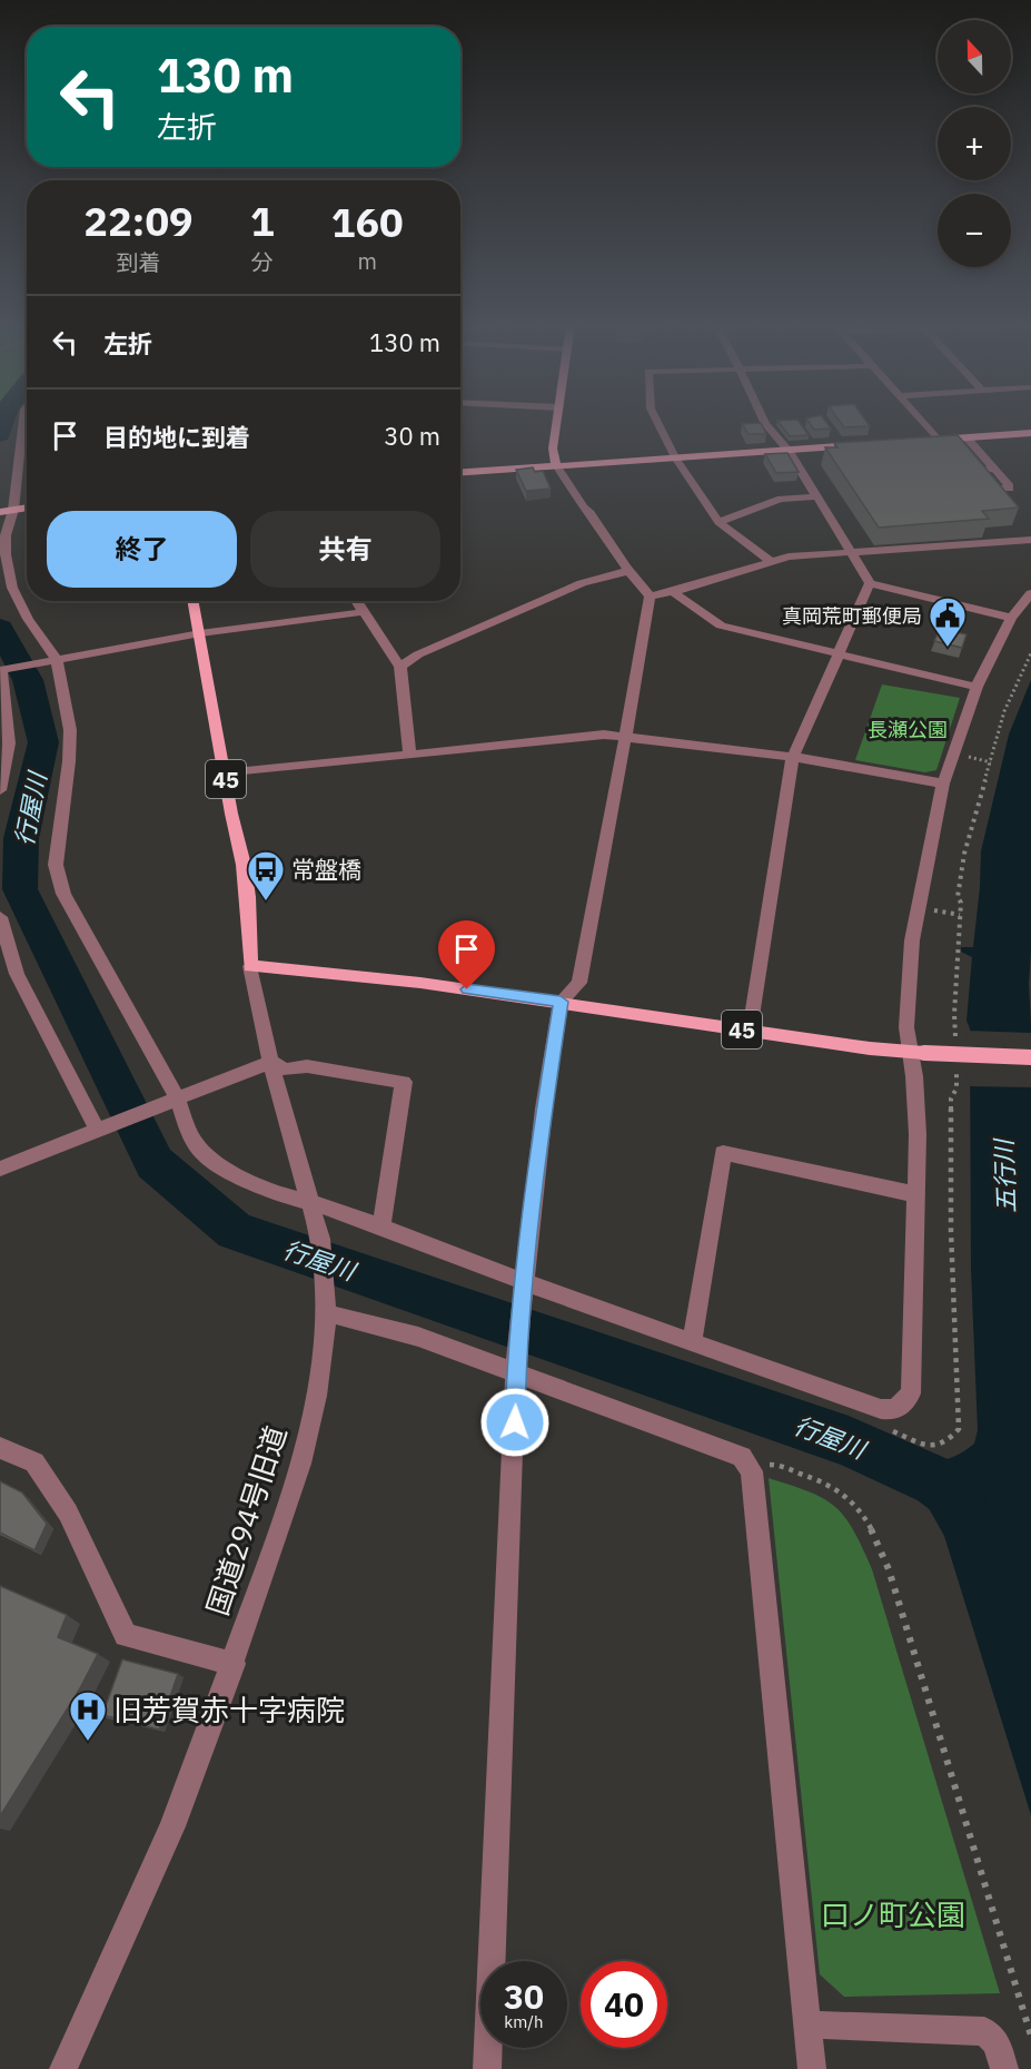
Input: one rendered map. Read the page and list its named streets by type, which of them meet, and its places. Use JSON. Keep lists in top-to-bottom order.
{
  "streets": {
    "main road": ["45"],
    "street": ["国道294号旧道"]
  },
  "crossings": [
    ["45", "国道294号旧道"]
  ],
  "water": ["行屋川", "五行川"],
  "parks": ["長瀬公園", "口ノ町公園"],
  "places": {
    "public building": ["真岡荒町郵便局"],
    "bus stop": ["常盤橋"],
    "hospital": ["旧芳賀赤十字病院"]
  },
  "north": "top",
  "page": {
    "map_buttons": ["+", "−"],
    "turn": ["130 m", "左折"],
    "eta": [
      "22:09",
      "到着",
      "1",
      "分",
      "160",
      "m"
    ],
    "list": [
      {
        "name": "左折",
        "value": "130 m"
      },
      {
        "name": "目的地に到着",
        "value": "30 m"
      }
    ],
    "buttons": ["終了", "共有"],
    "speed": "30 km/h",
    "limit": "40"
  }
}
